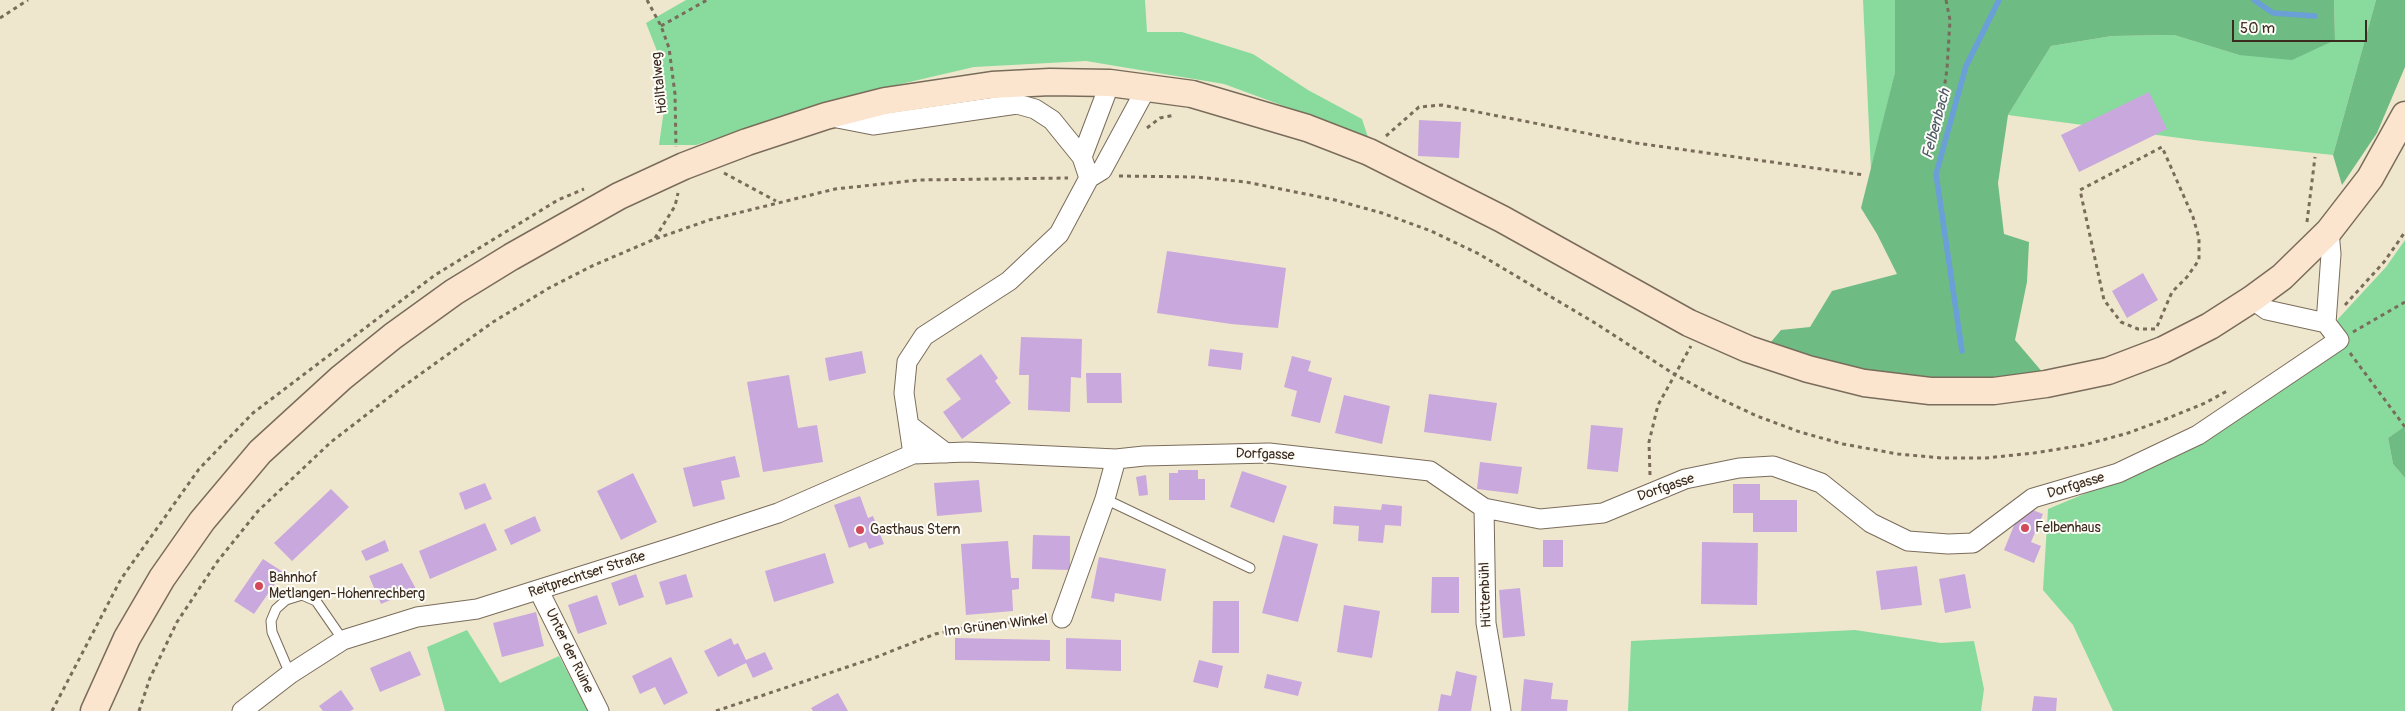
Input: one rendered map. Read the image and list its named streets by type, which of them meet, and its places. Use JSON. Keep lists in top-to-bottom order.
{
  "streets": {
    "street": [
      "Dorfgasse",
      "Reitprechtser Straße",
      "Hüttenbühl",
      "Im Grünen Winkel",
      "Unter der Ruine"
    ],
    "path": ["Hölltalweg"]
  },
  "crossings": [
    ["Dorfgasse", "Reitprechtser Straße"],
    ["Dorfgasse", "Hüttenbühl"],
    ["Dorfgasse", "Im Grünen Winkel"],
    ["Reitprechtser Straße", "Unter der Ruine"]
  ],
  "water": ["Felbenbach"],
  "places": ["Felbenhaus", "Gasthaus Stern", "Bahnhof Metlangen-Hohenrechberg"],
  "scale_bar": "50 m"
}
